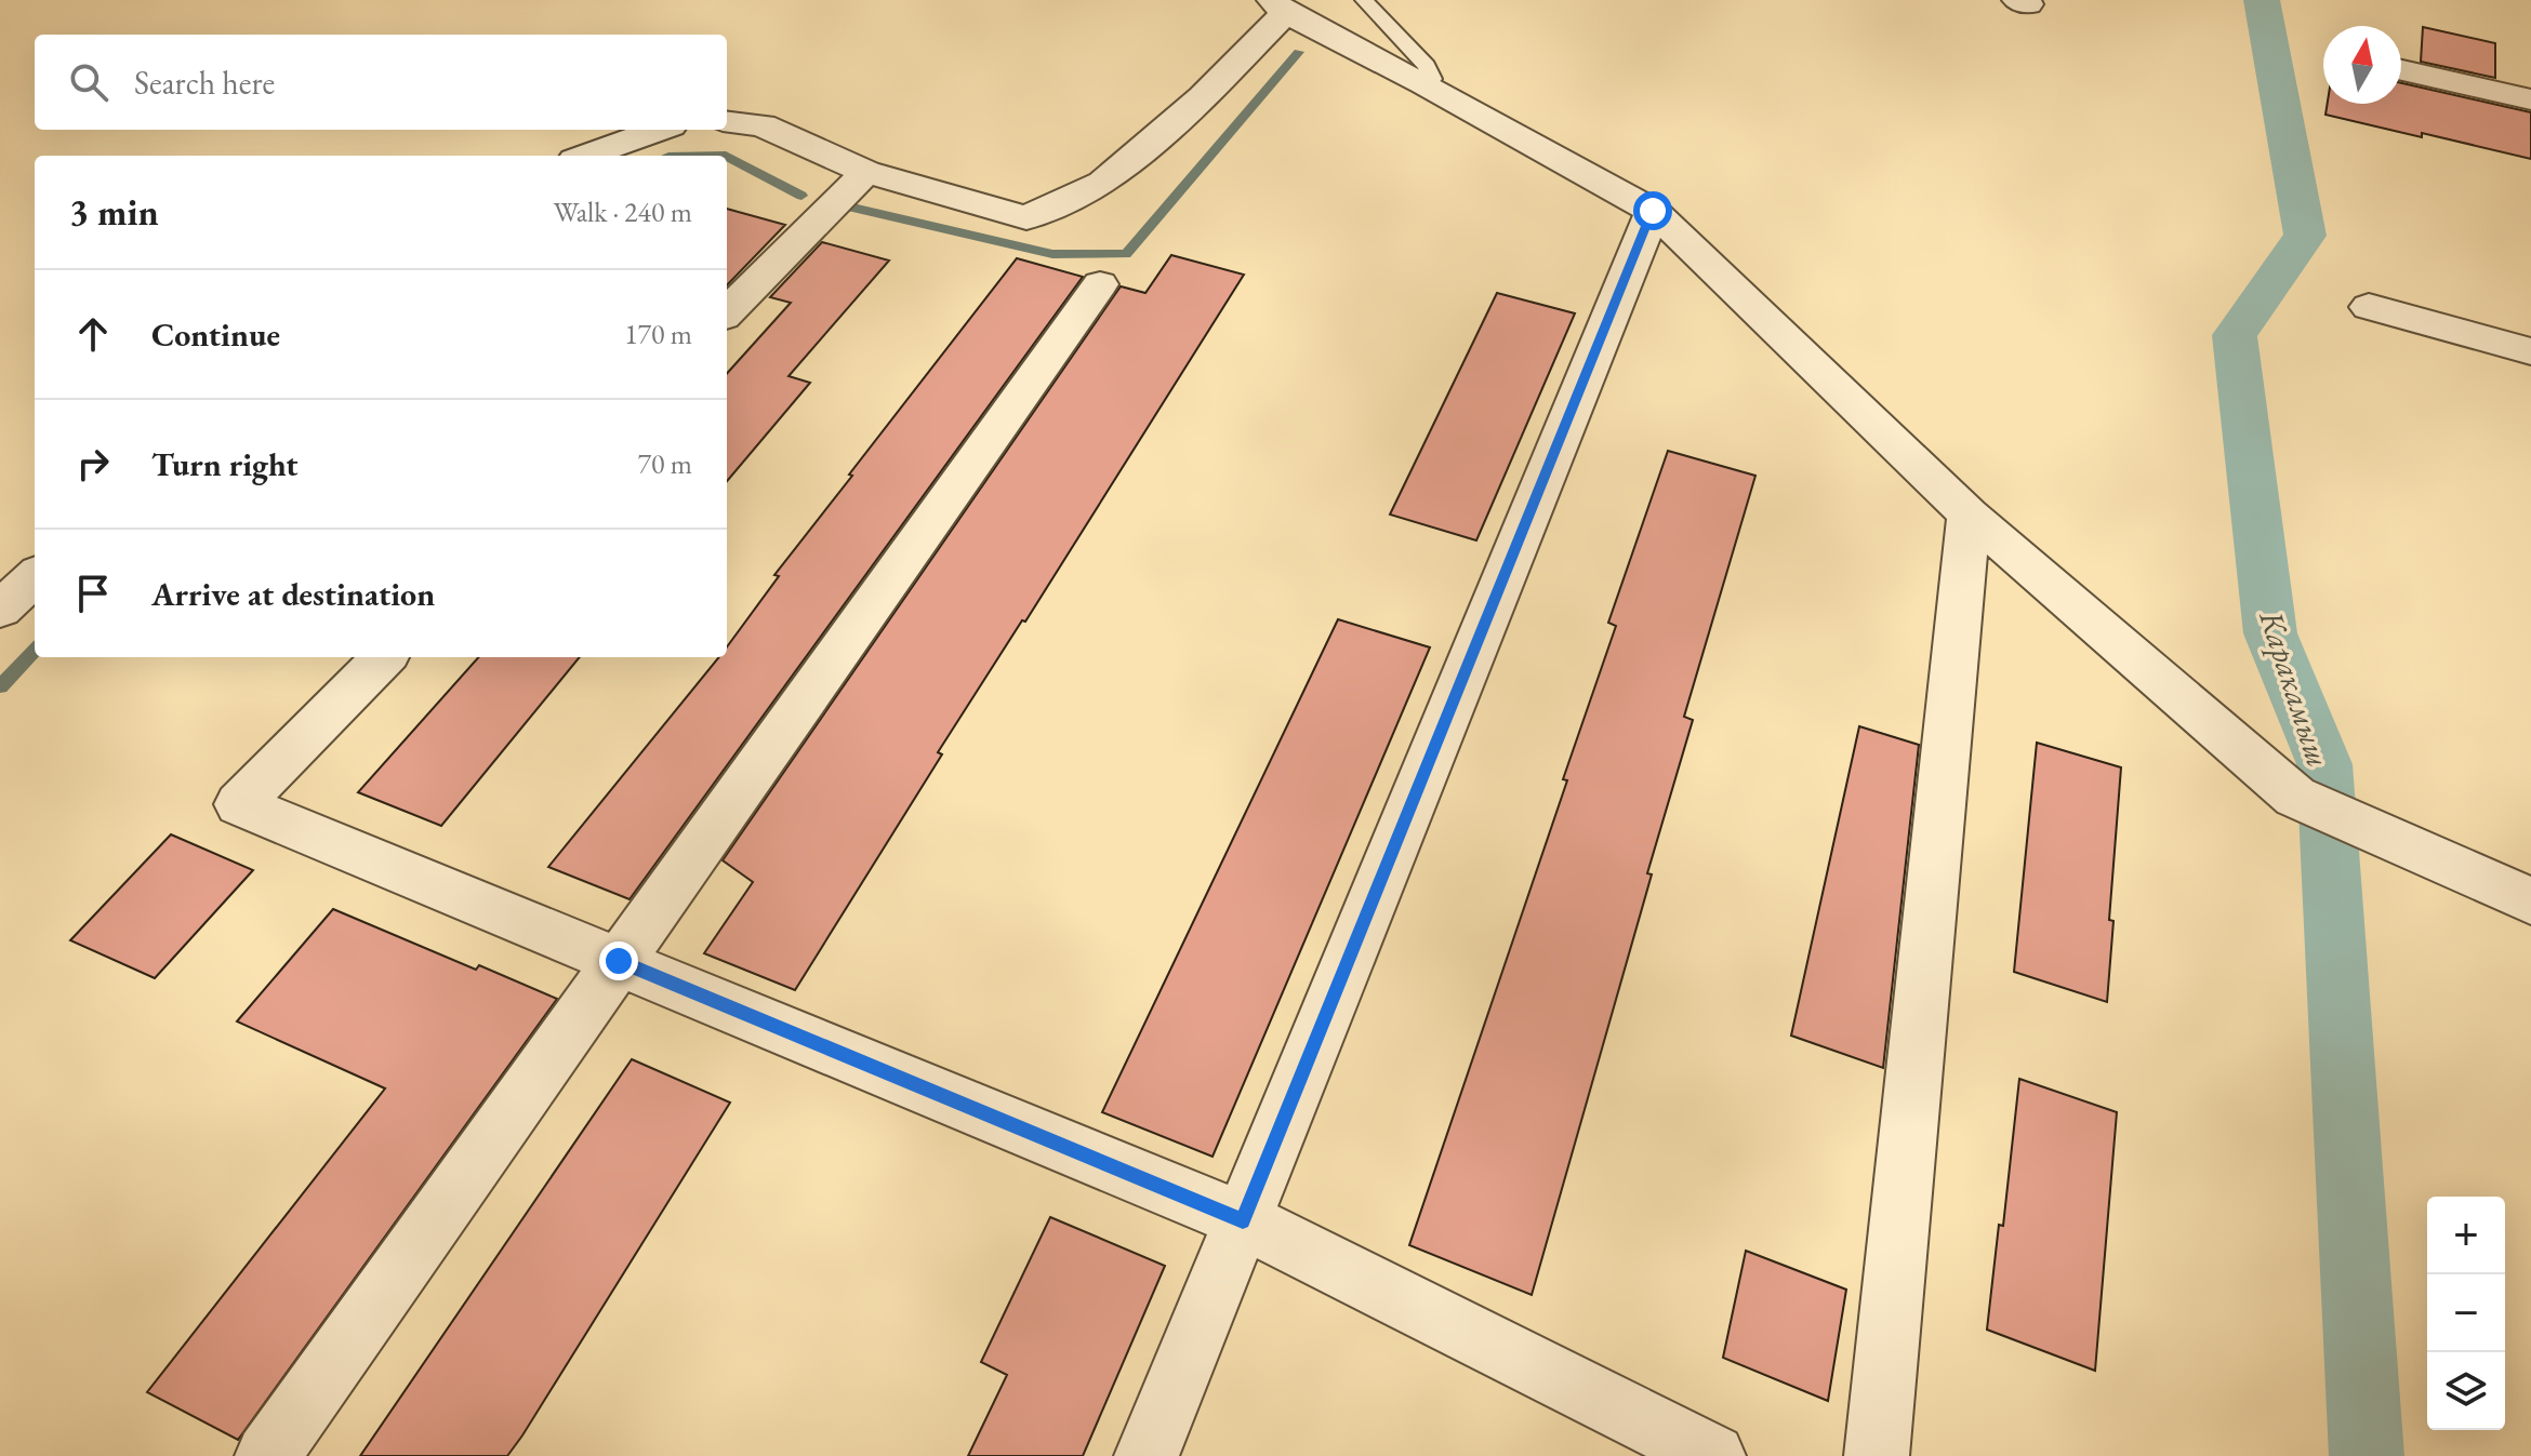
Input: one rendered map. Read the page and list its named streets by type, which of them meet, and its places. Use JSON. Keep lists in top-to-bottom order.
{
  "water": ["Каракамыш"],
  "north": "top",
  "page": {
    "search": "Search here",
    "heading": ["3 min", "Walk · 240 m"],
    "list": [
      ["Continue", "170 m"],
      ["Turn right", "70 m"],
      "Arrive at destination"
    ],
    "map_buttons": ["+", "−"]
  }
}
